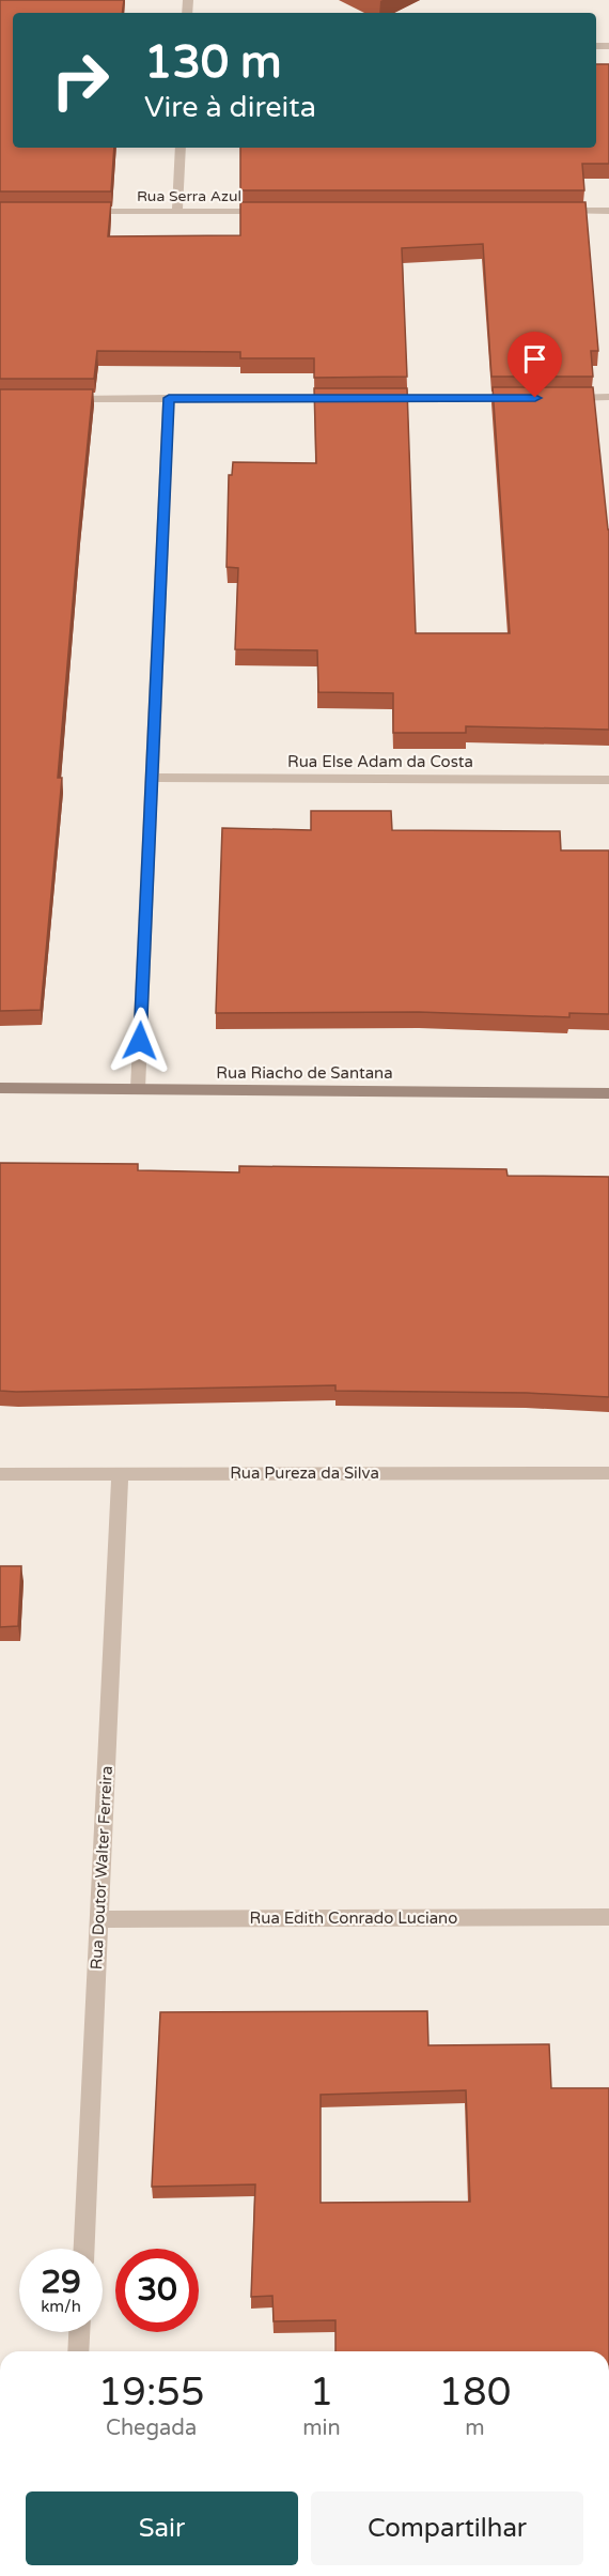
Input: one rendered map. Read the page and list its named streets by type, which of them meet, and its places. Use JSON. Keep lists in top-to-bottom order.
{
  "streets": {
    "street": [
      "Rua Serra Azul",
      "Rua Else Adam da Costa",
      "Rua Riacho de Santana",
      "Rua Pureza da Silva",
      "Rua Doutor Walter Ferreira",
      "Rua Edith Conrado Luciano"
    ]
  },
  "crossings": [
    ["Rua Pureza da Silva", "Rua Doutor Walter Ferreira"],
    ["Rua Doutor Walter Ferreira", "Rua Edith Conrado Luciano"]
  ],
  "page": {
    "turn": ["130 m", "Vire à direita"],
    "speed": "29 km/h",
    "limit": "30",
    "eta": [
      "19:55",
      "Chegada",
      "1",
      "min",
      "180",
      "m"
    ],
    "buttons": ["Sair", "Compartilhar"]
  }
}
